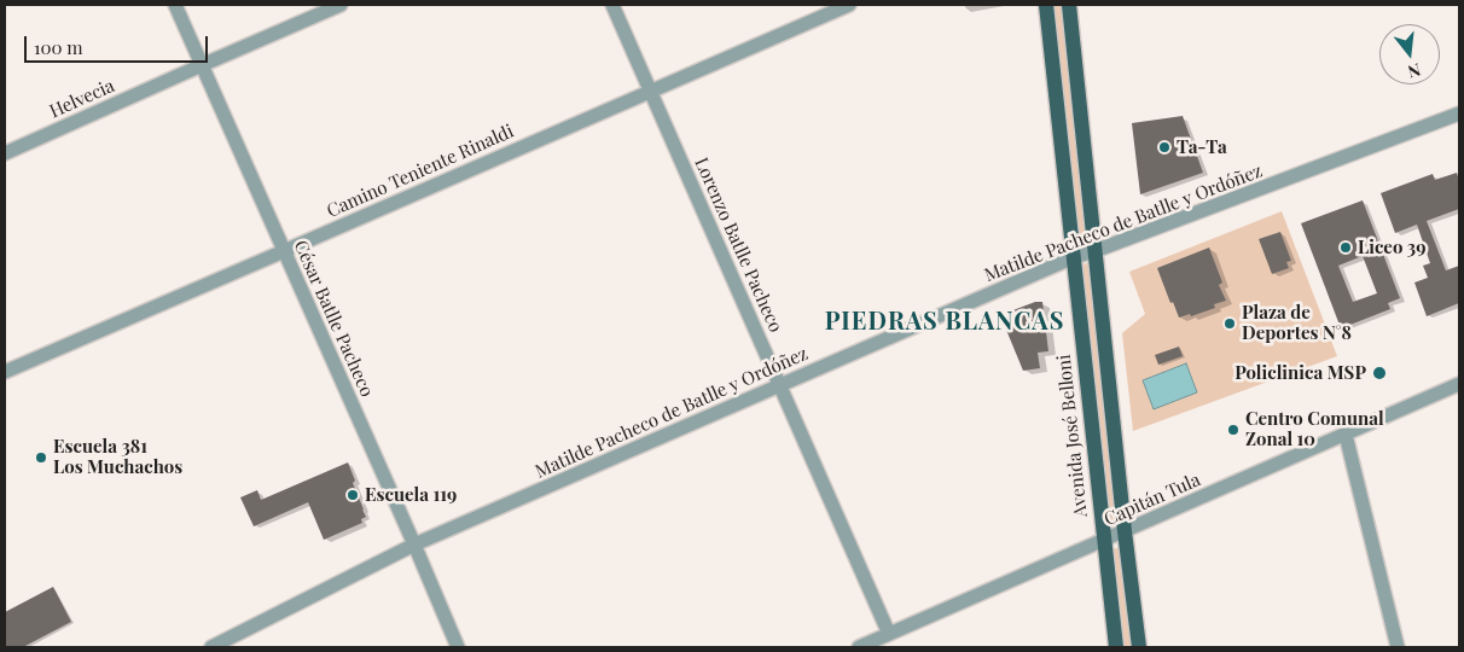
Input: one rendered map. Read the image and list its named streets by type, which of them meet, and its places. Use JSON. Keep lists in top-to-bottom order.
{
  "streets": {
    "main road": ["Avenida José Belloni"],
    "street": [
      "Helvecia",
      "Camino Teniente Rinaldi",
      "Matilde Pacheco de Batlle y Ordóñez",
      "Lorenzo Batlle Pacheco",
      "César Batlle Pacheco",
      "Capitán Tula"
    ]
  },
  "crossings": [
    ["Helvecia", "César Batlle Pacheco"],
    ["Camino Teniente Rinaldi", "Lorenzo Batlle Pacheco"],
    ["Camino Teniente Rinaldi", "César Batlle Pacheco"],
    ["Matilde Pacheco de Batlle y Ordóñez", "Lorenzo Batlle Pacheco"],
    ["Matilde Pacheco de Batlle y Ordóñez", "César Batlle Pacheco"],
    ["Matilde Pacheco de Batlle y Ordóñez", "Avenida José Belloni"],
    ["Lorenzo Batlle Pacheco", "Capitán Tula"],
    ["Avenida José Belloni", "Capitán Tula"]
  ],
  "districts": ["PIEDRAS BLANCAS"],
  "places": [
    "Ta-Ta",
    "Liceo 39",
    "Plaza de Deportes N°8",
    "Policlinica MSP",
    "Centro Comunal Zonal 10",
    "Escuela 381 Los Muchachos",
    "Escuela 119"
  ],
  "scale_bar": "100 m",
  "north": "bottom"
}
